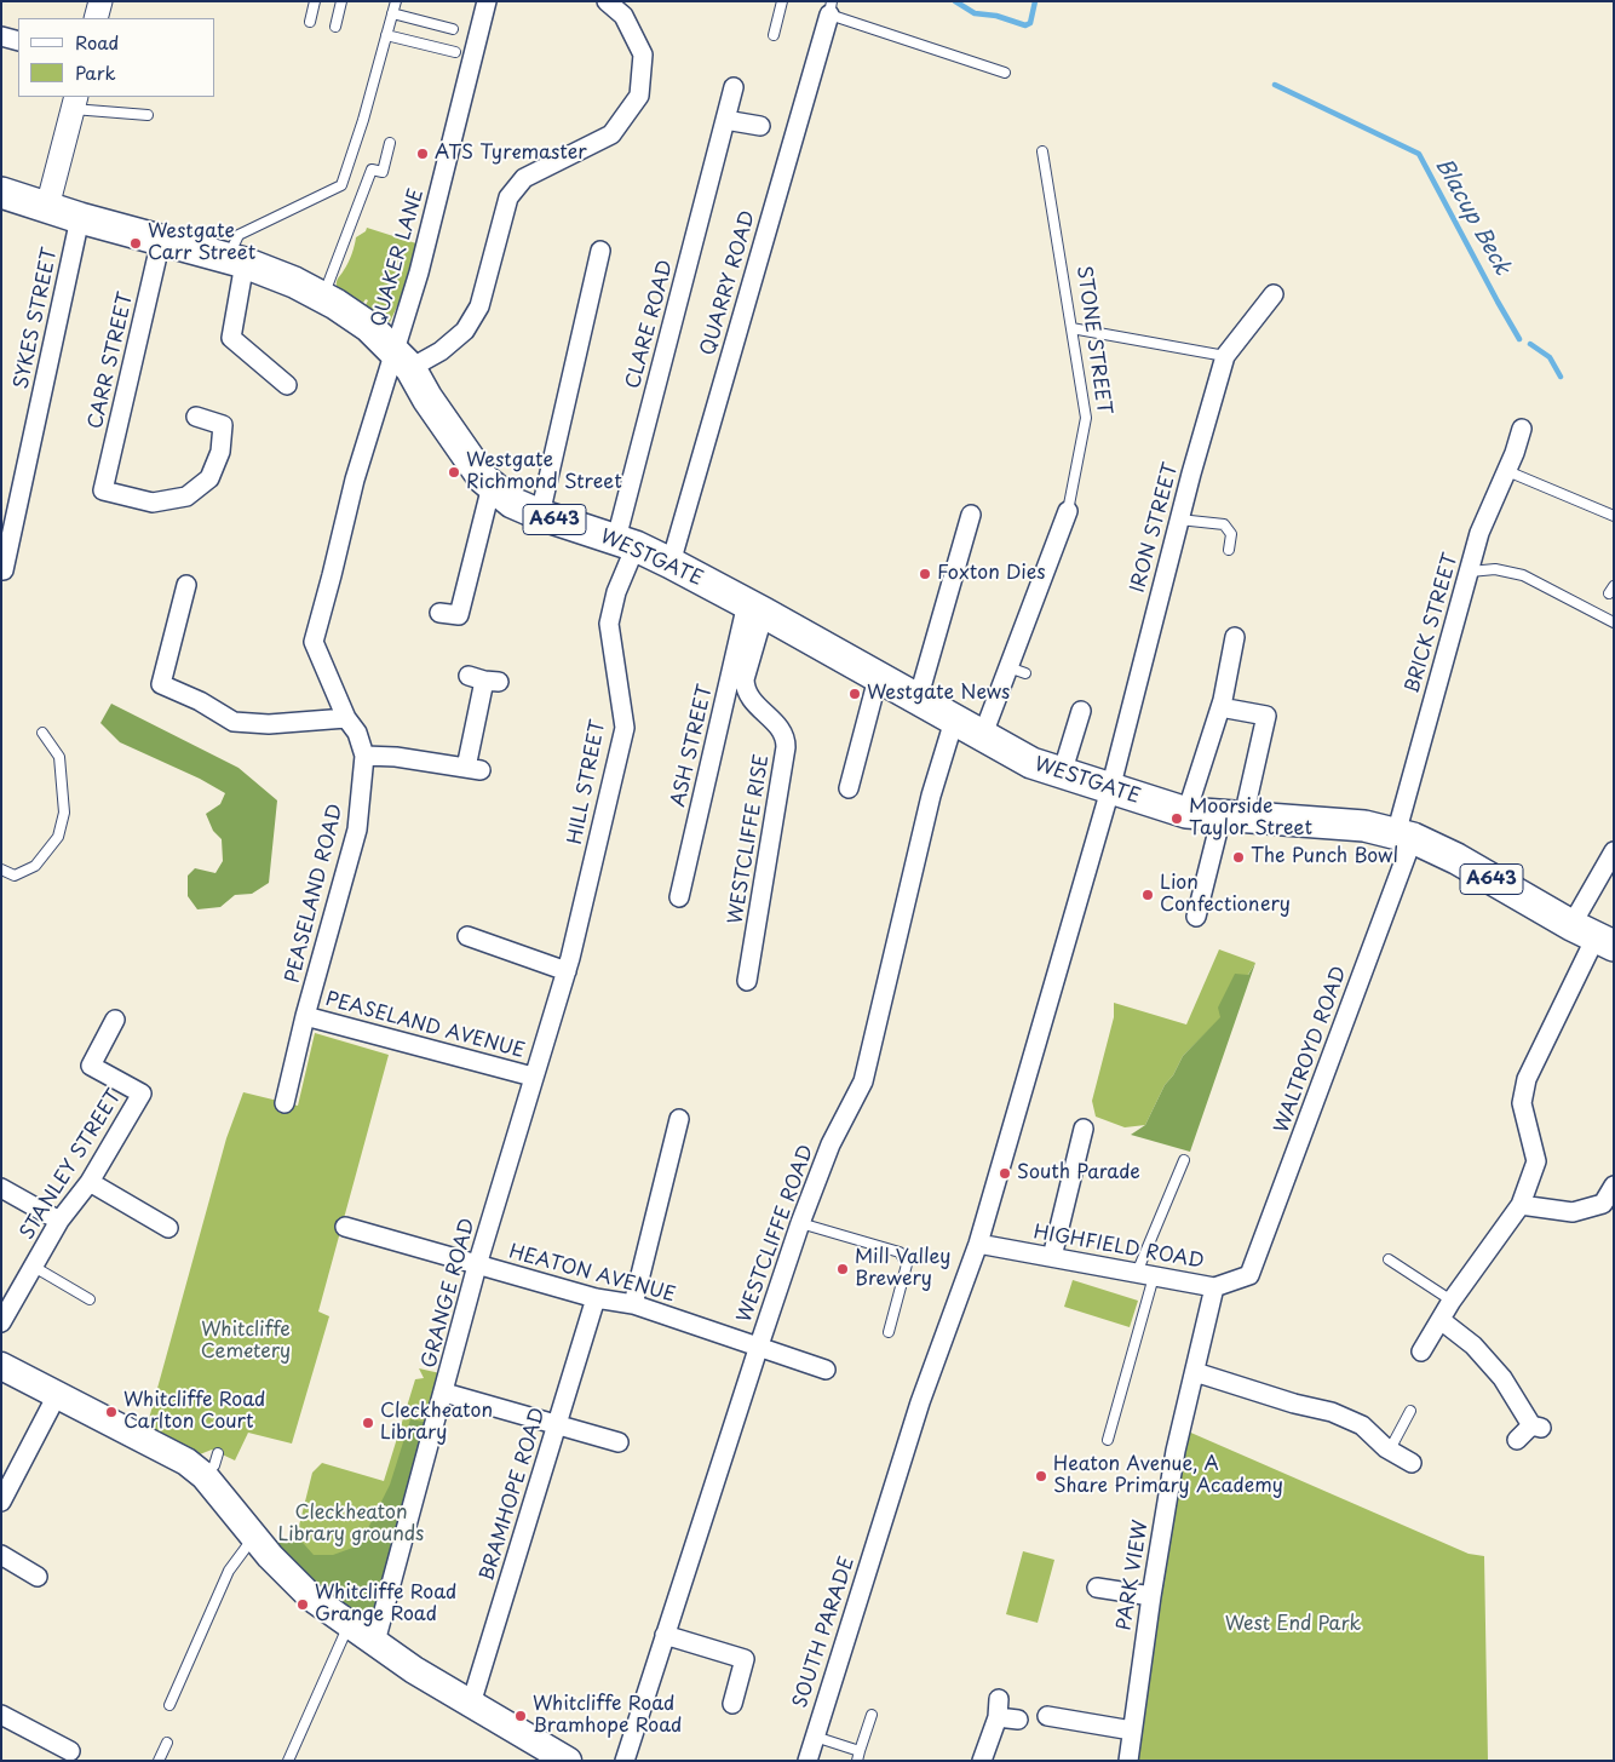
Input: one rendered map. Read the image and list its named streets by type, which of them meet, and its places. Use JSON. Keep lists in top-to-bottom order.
{
  "streets": {
    "main road": ["A643", "WESTGATE"],
    "street": [
      "QUAKER LANE",
      "QUARRY ROAD",
      "SYKES STREET",
      "CLARE ROAD",
      "STONE STREET",
      "CARR STREET",
      "IRON STREET",
      "BRICK STREET",
      "ASH STREET",
      "HILL STREET",
      "WESTCLIFFE RISE",
      "PEASELAND ROAD",
      "PEASELAND AVENUE",
      "WALTROYD ROAD",
      "STANLEY STREET",
      "WESTCLIFFE ROAD",
      "HIGHFIELD ROAD",
      "HEATON AVENUE",
      "GRANGE ROAD",
      "BRAMHOPE ROAD",
      "PARK VIEW",
      "SOUTH PARADE"
    ]
  },
  "crossings": [
    ["QUAKER LANE", "WESTGATE"],
    ["QUAKER LANE", "PEASELAND ROAD"],
    ["QUARRY ROAD", "WESTGATE"],
    ["SYKES STREET", "WESTGATE"],
    ["CLARE ROAD", "WESTGATE"],
    ["CLARE ROAD", "HILL STREET"],
    ["STONE STREET", "WESTGATE"],
    ["CARR STREET", "WESTGATE"],
    ["A643", "WESTGATE"],
    ["A643", "BRICK STREET"],
    ["A643", "WALTROYD ROAD"],
    ["IRON STREET", "WESTGATE"],
    ["IRON STREET", "SOUTH PARADE"],
    ["WESTGATE", "BRICK STREET"],
    ["WESTGATE", "ASH STREET"],
    ["WESTGATE", "HILL STREET"],
    ["WESTGATE", "WESTCLIFFE RISE"],
    ["WESTGATE", "PEASELAND ROAD"],
    ["WESTGATE", "WALTROYD ROAD"],
    ["WESTGATE", "WESTCLIFFE ROAD"],
    ["WESTGATE", "SOUTH PARADE"],
    ["BRICK STREET", "WALTROYD ROAD"],
    ["ASH STREET", "WESTCLIFFE RISE"],
    ["HILL STREET", "GRANGE ROAD"],
    ["PEASELAND ROAD", "PEASELAND AVENUE"],
    ["PEASELAND AVENUE", "GRANGE ROAD"],
    ["WALTROYD ROAD", "HIGHFIELD ROAD"],
    ["WESTCLIFFE ROAD", "HEATON AVENUE"],
    ["HIGHFIELD ROAD", "PARK VIEW"],
    ["HIGHFIELD ROAD", "SOUTH PARADE"],
    ["HEATON AVENUE", "GRANGE ROAD"],
    ["HEATON AVENUE", "BRAMHOPE ROAD"]
  ],
  "water": ["Blacup Beck"],
  "parks": ["Whitcliffe Cemetery", "Cleckheaton Library grounds", "West End Park"],
  "places": [
    "ATS Tyremaster",
    "Westgate Carr Street",
    "Westgate Richmond Street",
    "Foxton Dies",
    "Westgate News",
    "Moorside Taylor Street",
    "The Punch Bowl",
    "Lion Confectionery",
    "South Parade",
    "Mill Valley Brewery",
    "Whitcliffe Road Carlton Court",
    "Cleckheaton Library",
    "Heaton Avenue, A Share Primary Academy",
    "Whitcliffe Road Grange Road",
    "Whitcliffe Road Bramhope Road"
  ],
  "legend": ["Road", "Park"]
}
